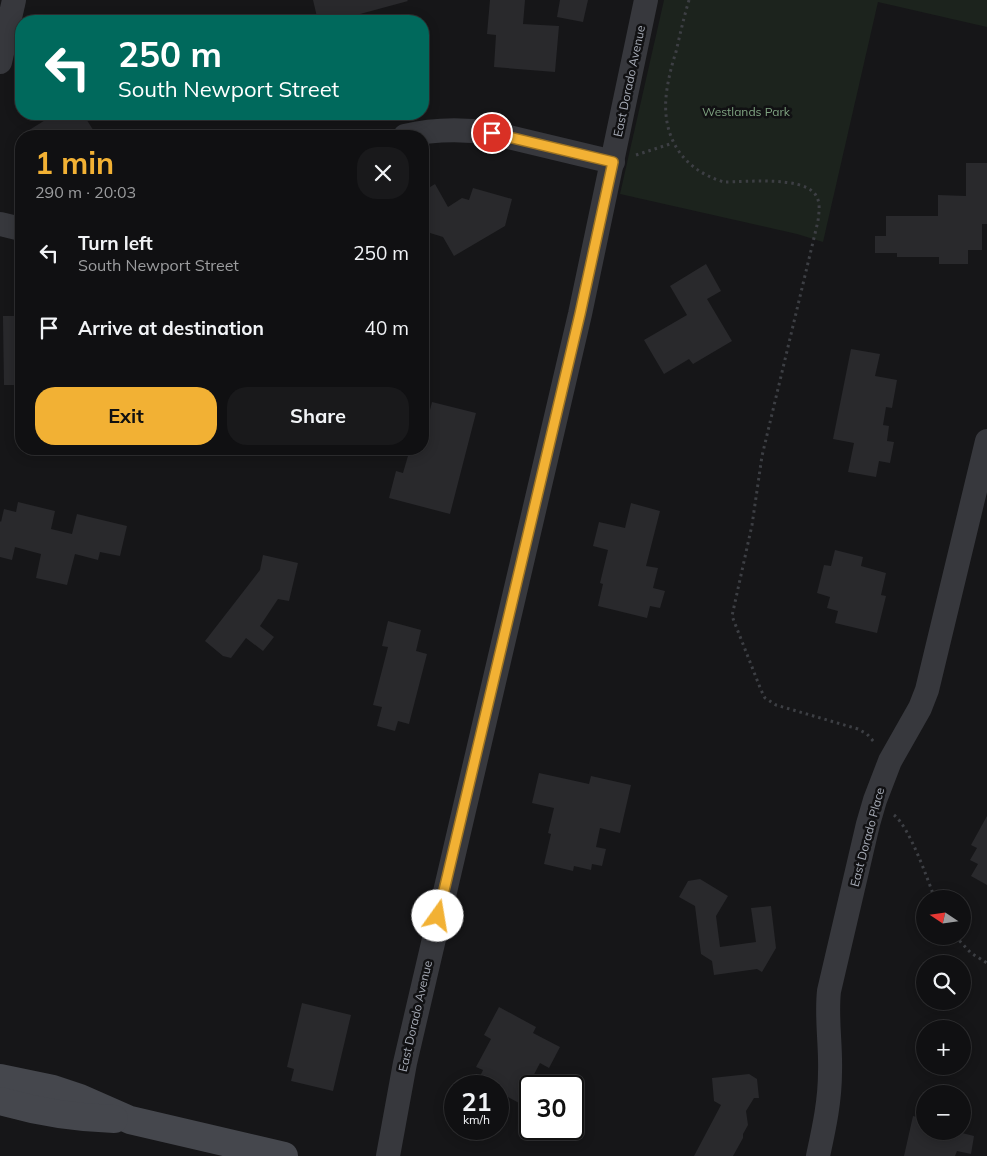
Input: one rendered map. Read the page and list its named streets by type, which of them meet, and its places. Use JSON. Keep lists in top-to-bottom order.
{
  "streets": {
    "street": ["East Dorado Avenue", "East Dorado Place"]
  },
  "parks": ["Westlands Park"],
  "north": "left",
  "page": {
    "turn": ["250 m", "South Newport Street"],
    "heading": ["1 min", "290 m · 20:03"],
    "list": [
      {
        "name": "Turn left",
        "note": "South Newport Street",
        "value": "250 m"
      },
      {
        "name": "Arrive at destination",
        "value": "40 m"
      }
    ],
    "buttons": ["Exit", "Share"],
    "map_buttons": ["+", "−"],
    "speed": "21 km/h",
    "limit": "30"
  }
}
